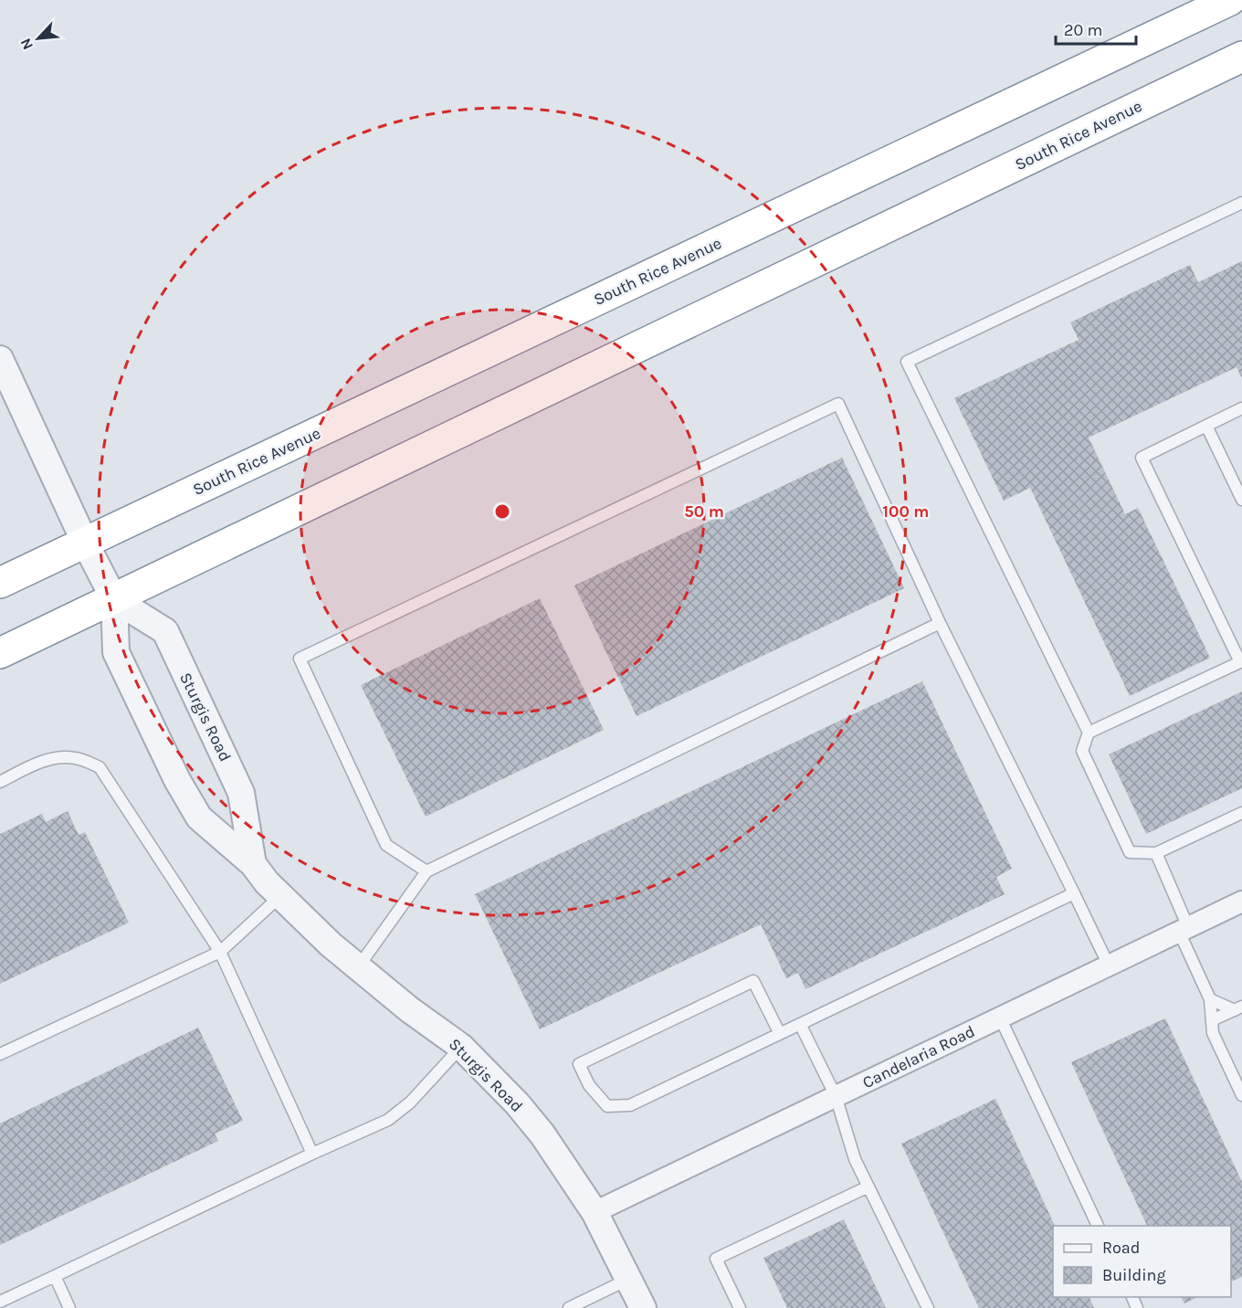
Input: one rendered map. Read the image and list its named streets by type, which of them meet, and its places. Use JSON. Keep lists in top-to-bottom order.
{
  "streets": {
    "highway": ["South Rice Avenue"],
    "street": ["Sturgis Road", "Candelaria Road"]
  },
  "crossings": [
    ["South Rice Avenue", "Sturgis Road"],
    ["Sturgis Road", "Candelaria Road"]
  ],
  "legend": ["Road", "Building"],
  "scale_bar": "20 m",
  "north": "bottom left",
  "rings": ["50 m", "100 m"]
}
